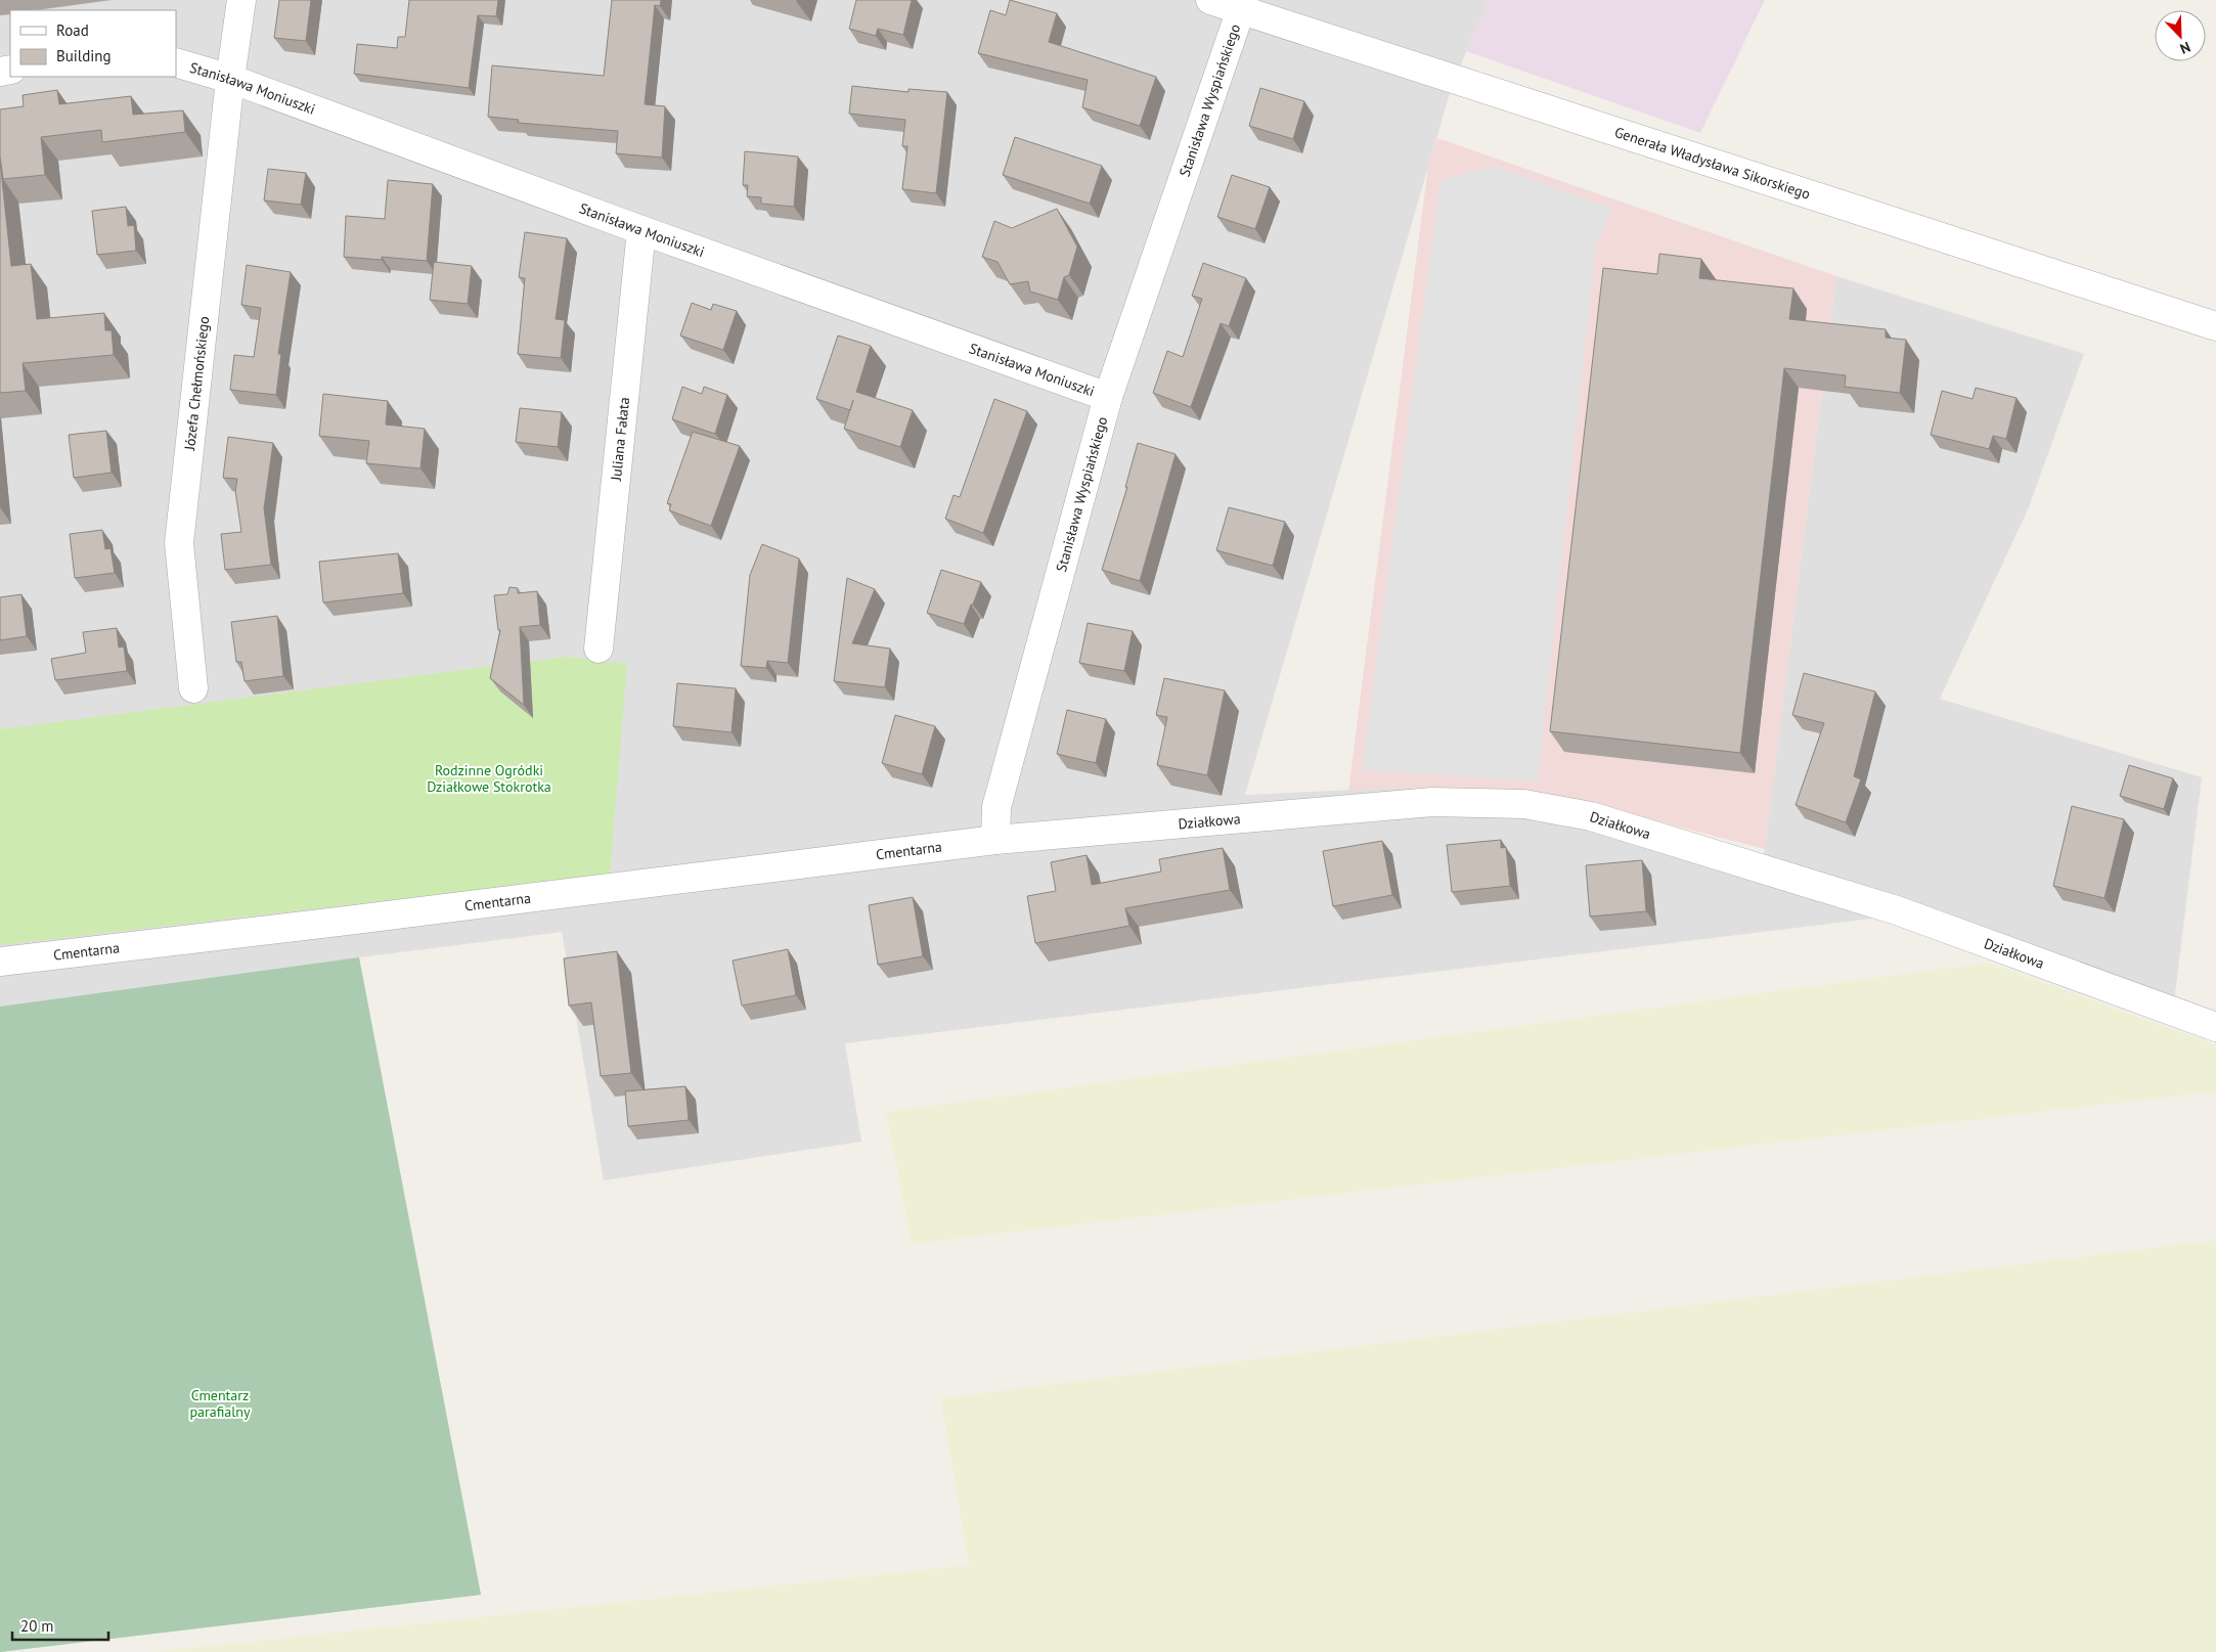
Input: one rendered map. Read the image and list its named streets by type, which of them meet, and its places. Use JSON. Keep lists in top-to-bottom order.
{
  "streets": {
    "street": [
      "Stanisława Moniuszki",
      "Stanisława Wyspiańskiego",
      "Generała Władysława Sikorskiego",
      "Józefa Chełmońskiego",
      "Juliana Fałata",
      "Działkowa",
      "Cmentarna"
    ]
  },
  "crossings": [
    ["Stanisława Moniuszki", "Stanisława Wyspiańskiego"],
    ["Stanisława Moniuszki", "Józefa Chełmońskiego"],
    ["Stanisława Moniuszki", "Juliana Fałata"],
    ["Stanisława Wyspiańskiego", "Generała Władysława Sikorskiego"],
    ["Stanisława Wyspiańskiego", "Działkowa"],
    ["Stanisława Wyspiańskiego", "Cmentarna"],
    ["Działkowa", "Cmentarna"]
  ],
  "parks": ["Rodzinne Ogródki Działkowe Stokrotka", "Cmentarz parafialny"],
  "legend": ["Road", "Building"],
  "scale_bar": "20 m",
  "north": "bottom right"
}
